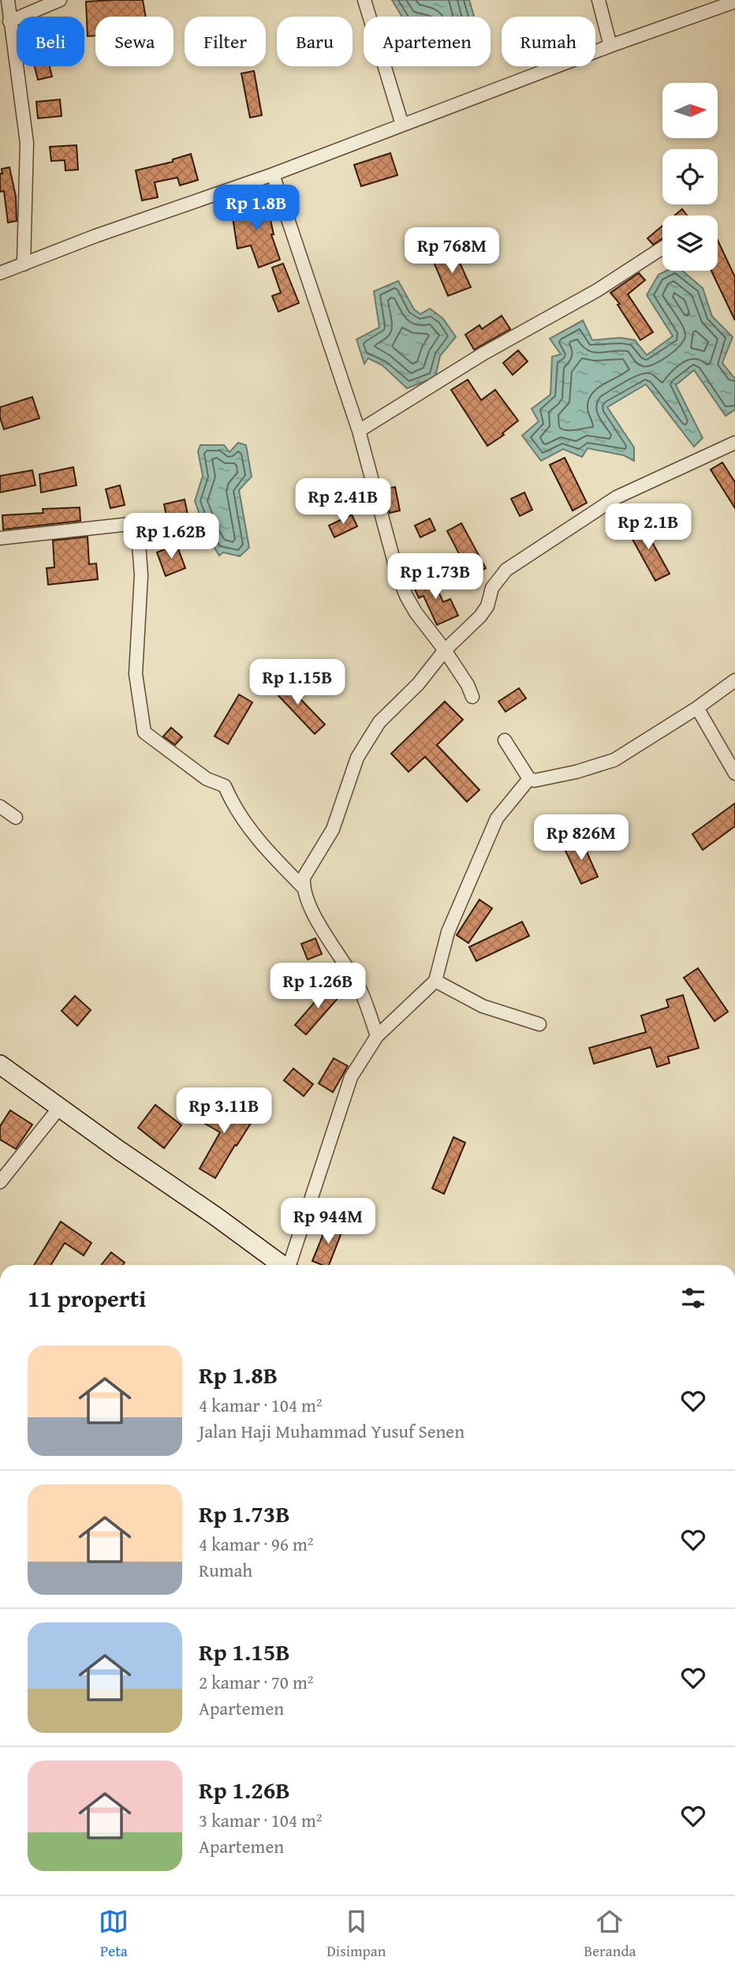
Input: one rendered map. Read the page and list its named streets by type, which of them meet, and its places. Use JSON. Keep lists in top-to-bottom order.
{
  "north": "right",
  "page": {
    "chip": [
      "Beli",
      "Sewa",
      "Filter",
      "Baru",
      "Apartemen",
      "Rumah"
    ],
    "price": [
      "Rp 1.8B",
      "Rp 768M",
      "Rp 2.41B",
      "Rp 2.1B",
      "Rp 1.62B",
      "Rp 1.73B",
      "Rp 1.15B",
      "Rp 826M",
      "Rp 1.26B",
      "Rp 3.11B",
      "Rp 944M"
    ],
    "heading": "11 properti",
    "list": [
      {
        "name": "Rp 1.8B",
        "note": "4 kamar · 104 m² · Jalan Haji Muhammad Yusuf Senen"
      },
      {
        "name": "Rp 1.73B",
        "note": "4 kamar · 96 m² · Rumah"
      },
      {
        "name": "Rp 1.15B",
        "note": "2 kamar · 70 m² · Apartemen"
      },
      {
        "name": "Rp 1.26B",
        "note": "3 kamar · 104 m² · Apartemen"
      }
    ],
    "tabs": ["Peta", "Disimpan", "Beranda"]
  }
}
